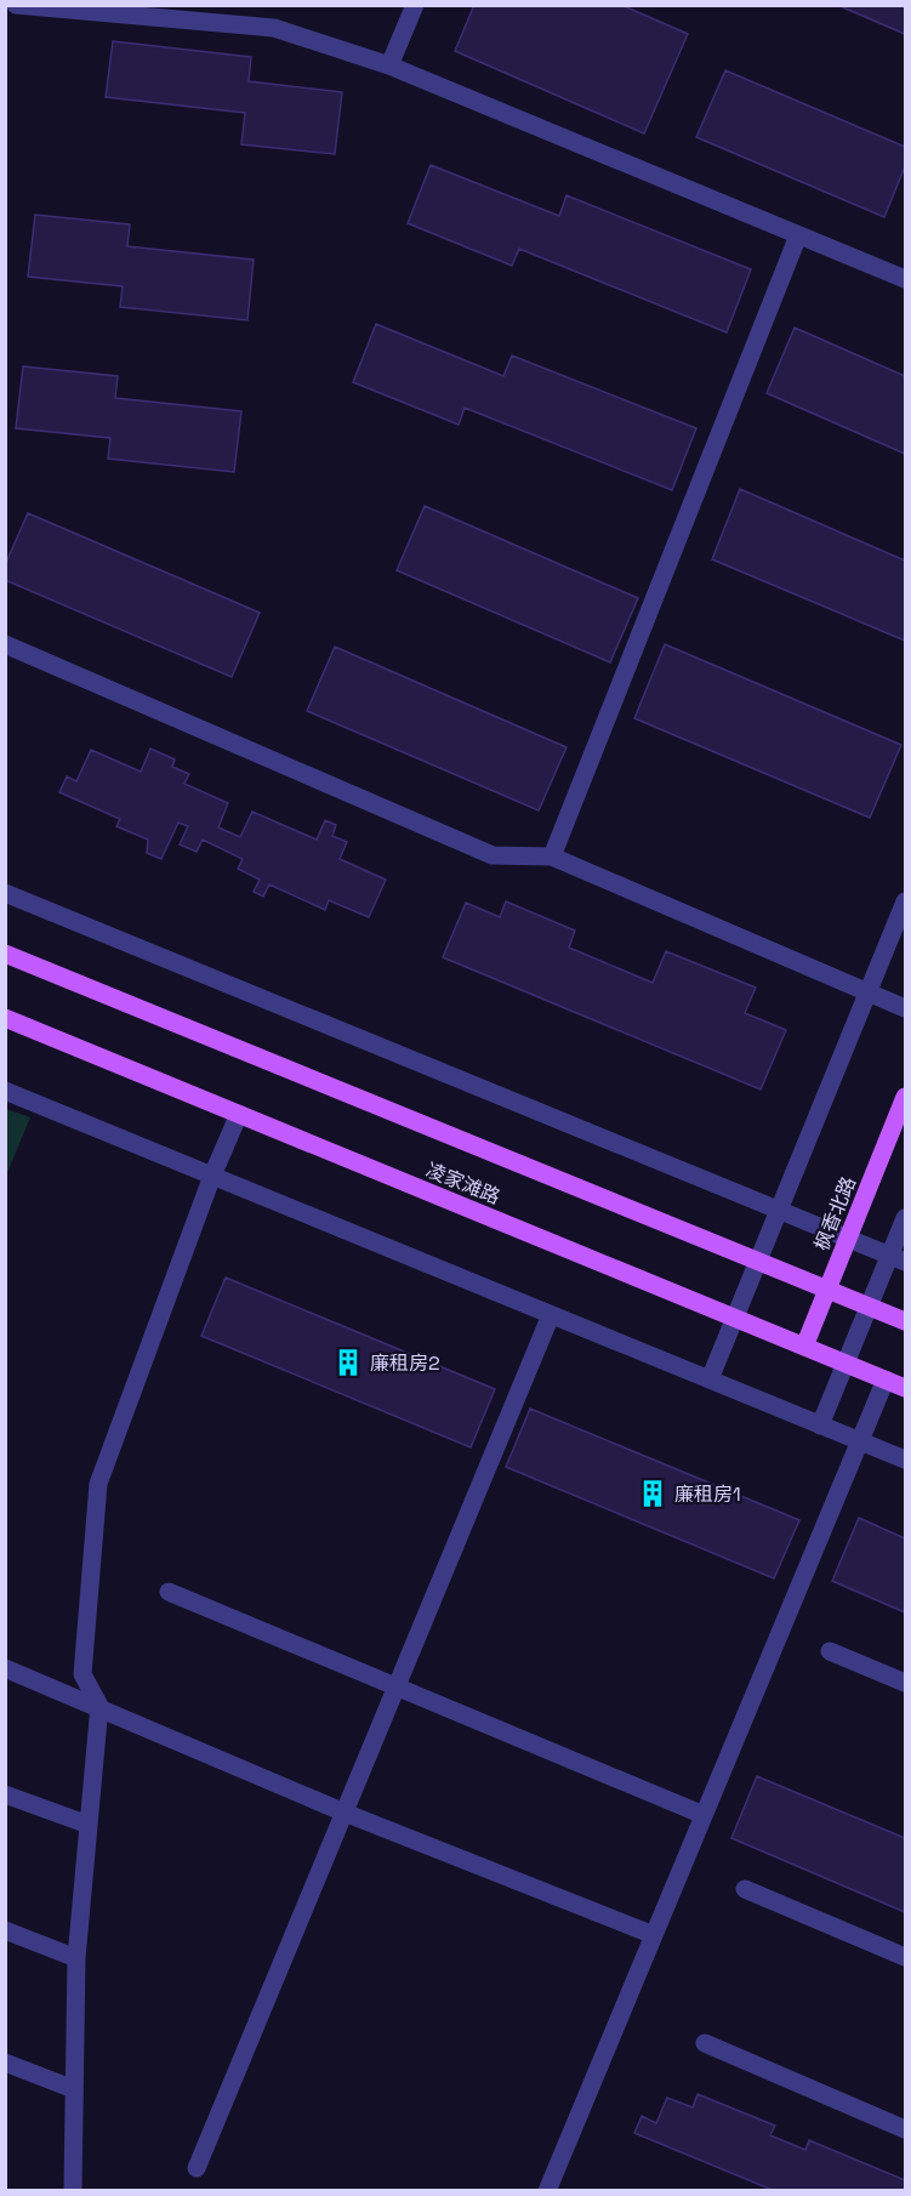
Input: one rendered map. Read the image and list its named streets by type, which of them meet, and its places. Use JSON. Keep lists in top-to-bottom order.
{
  "streets": {
    "main road": ["凌家滩路", "枫香北路"]
  },
  "crossings": [
    ["凌家滩路", "枫香北路"]
  ],
  "places": {
    "building": ["廉租房2", "廉租房1"]
  }
}
